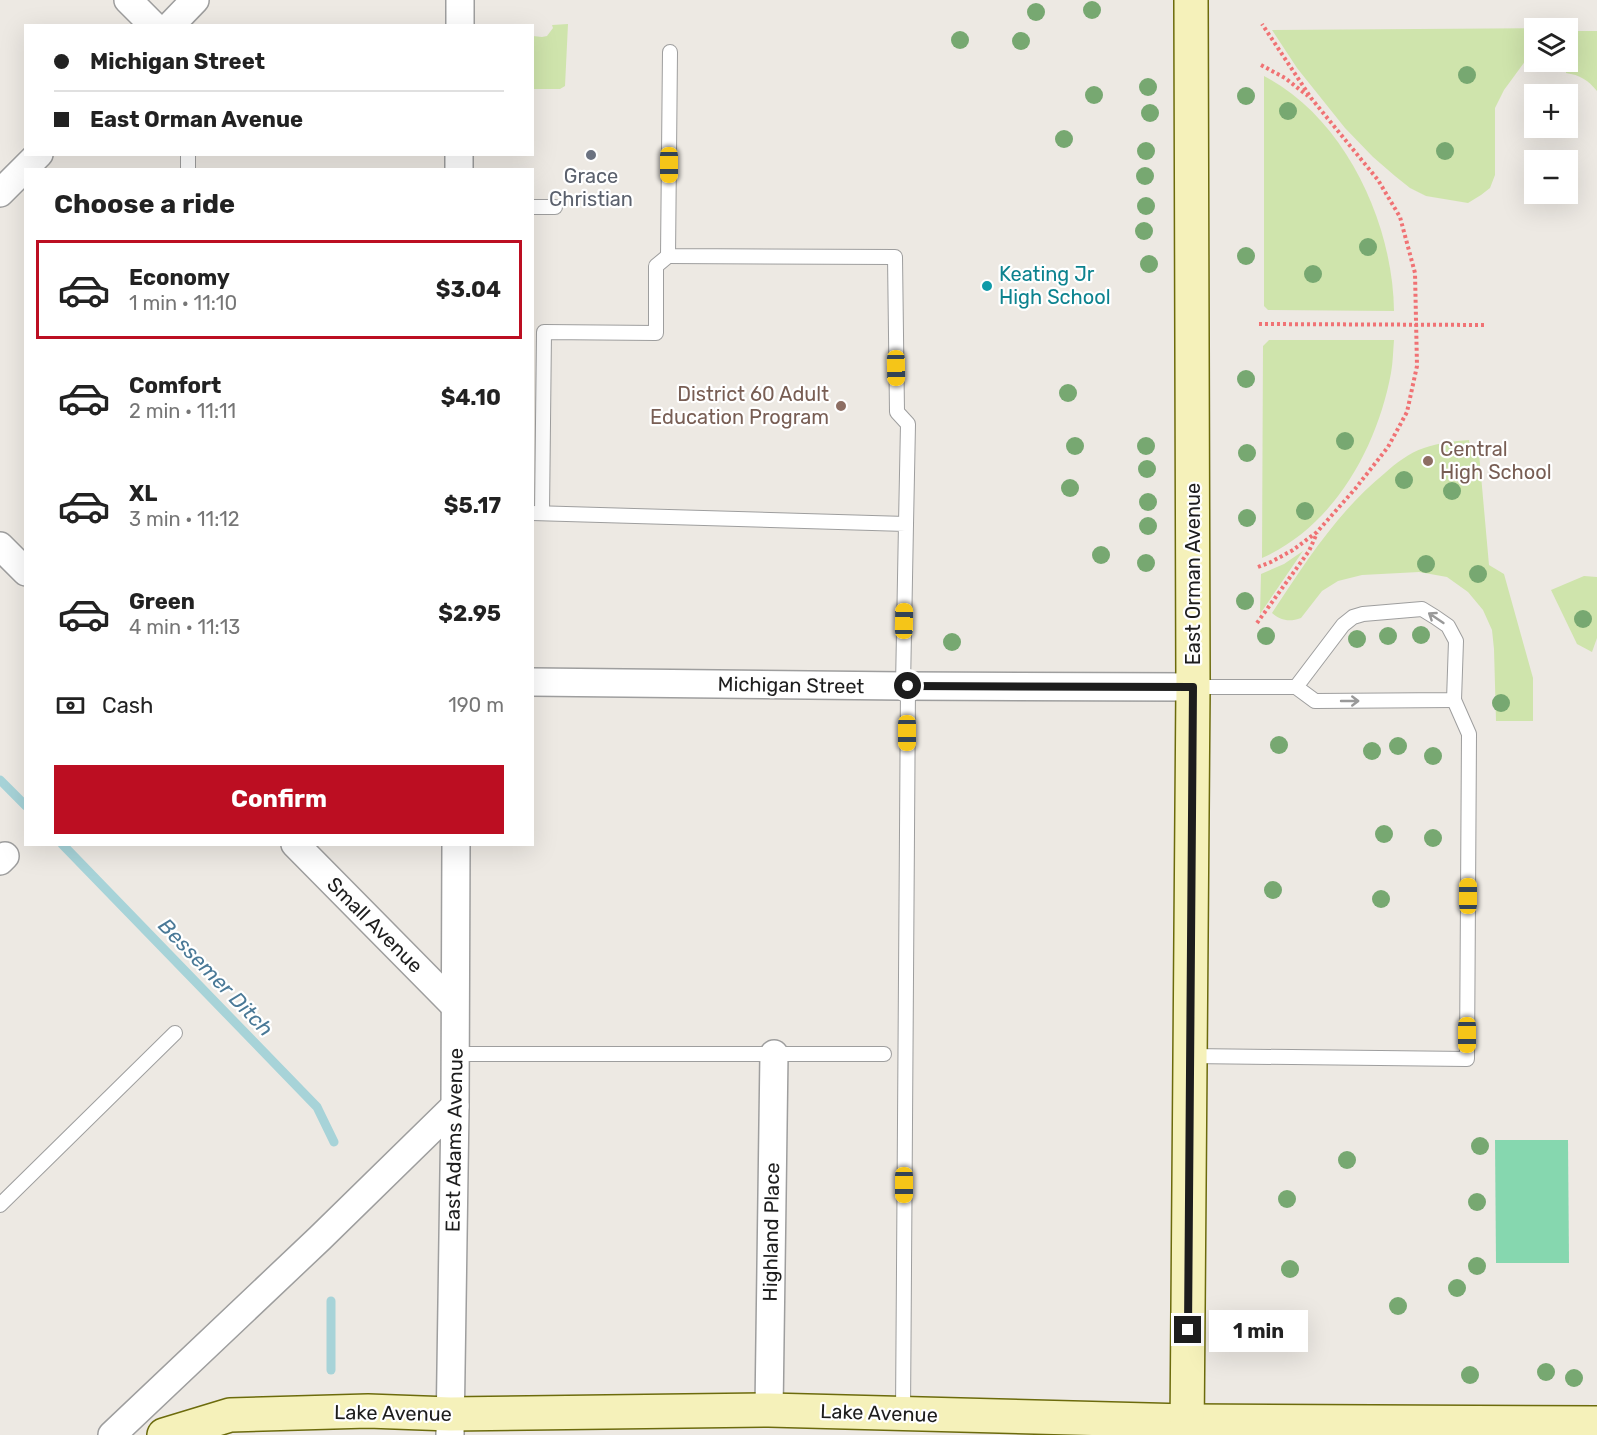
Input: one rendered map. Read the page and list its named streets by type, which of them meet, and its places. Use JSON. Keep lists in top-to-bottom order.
{
  "streets": {
    "street": [
      "East Orman Avenue",
      "Michigan Street",
      "Small Avenue",
      "East Adams Avenue",
      "Highland Place",
      "Lake Avenue"
    ]
  },
  "crossings": [
    ["East Orman Avenue", "Michigan Street"],
    ["East Orman Avenue", "Lake Avenue"],
    ["Small Avenue", "East Adams Avenue"],
    ["East Adams Avenue", "Lake Avenue"],
    ["Highland Place", "Lake Avenue"]
  ],
  "water": ["Bessemer Ditch"],
  "places": [
    "Grace Christian",
    "Keating Jr High School",
    "District 60 Adult Education Program",
    "Central High School"
  ],
  "page": {
    "map_buttons": ["+", "−"],
    "banner": ["Michigan Street", "East Orman Avenue"],
    "heading": "Choose a ride",
    "list": [
      {
        "name": "Economy",
        "note": "1 min · 11:10",
        "value": "$3.04"
      },
      {
        "name": "Comfort",
        "note": "2 min · 11:11",
        "value": "$4.10"
      },
      {
        "name": "XL",
        "note": "3 min · 11:12",
        "value": "$5.17"
      },
      {
        "name": "Green",
        "note": "4 min · 11:13",
        "value": "$2.95"
      }
    ],
    "pay": ["Cash", "190 m"],
    "buttons": "Confirm",
    "bubble": "1 min"
  }
}
